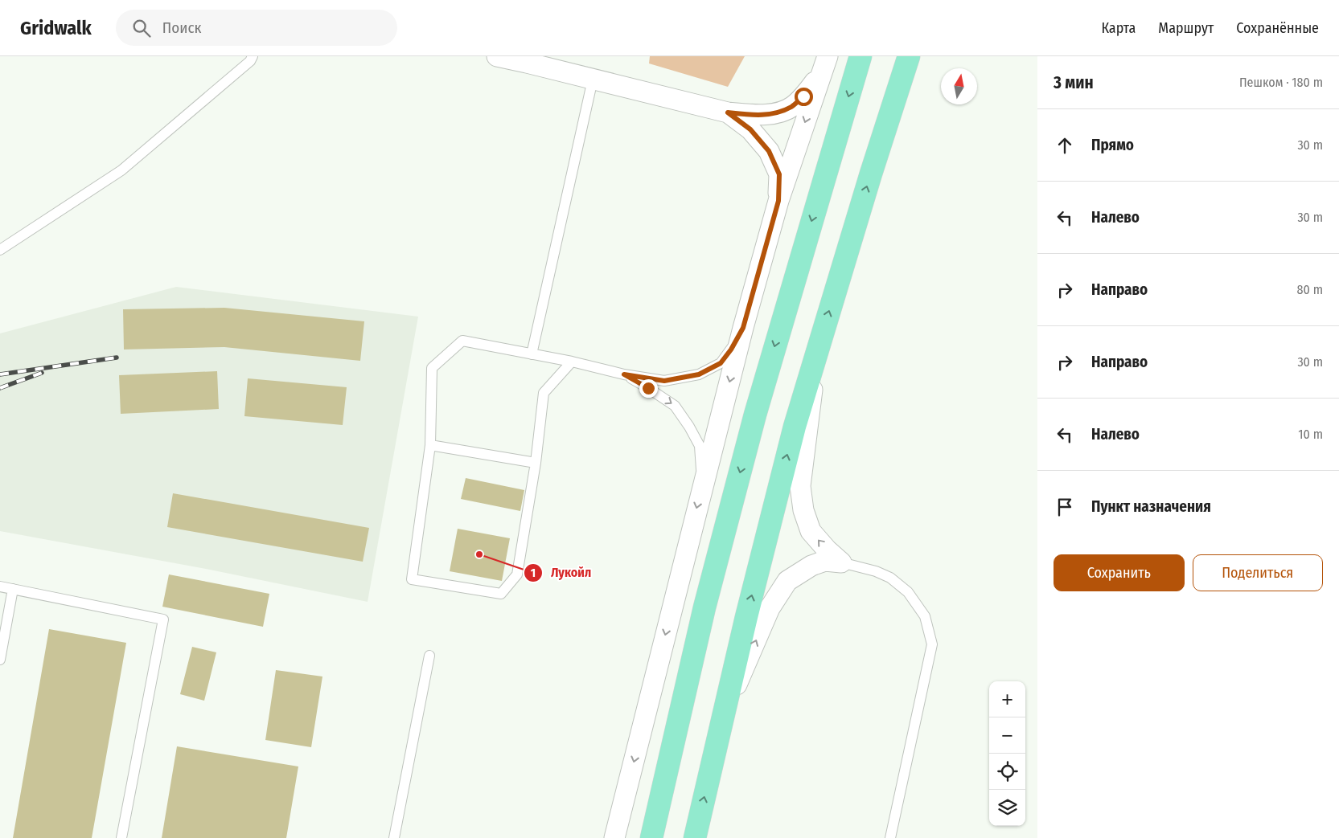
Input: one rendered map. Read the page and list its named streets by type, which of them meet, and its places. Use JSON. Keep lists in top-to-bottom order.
{
  "places": ["Лукойл"],
  "north": "top",
  "page": {
    "header": "Gridwalk",
    "search": "Поиск",
    "nav": ["Карта", "Маршрут", "Сохранённые"],
    "heading": ["3 мин", "Пешком · 180 m"],
    "list": [
      ["Прямо", "30 m"],
      ["Налево", "30 m"],
      ["Направо", "80 m"],
      ["Направо", "30 m"],
      ["Налево", "10 m"],
      "Пункт назначения"
    ],
    "buttons": ["Сохранить", "Поделиться"],
    "map_buttons": ["+", "−"]
  }
}
